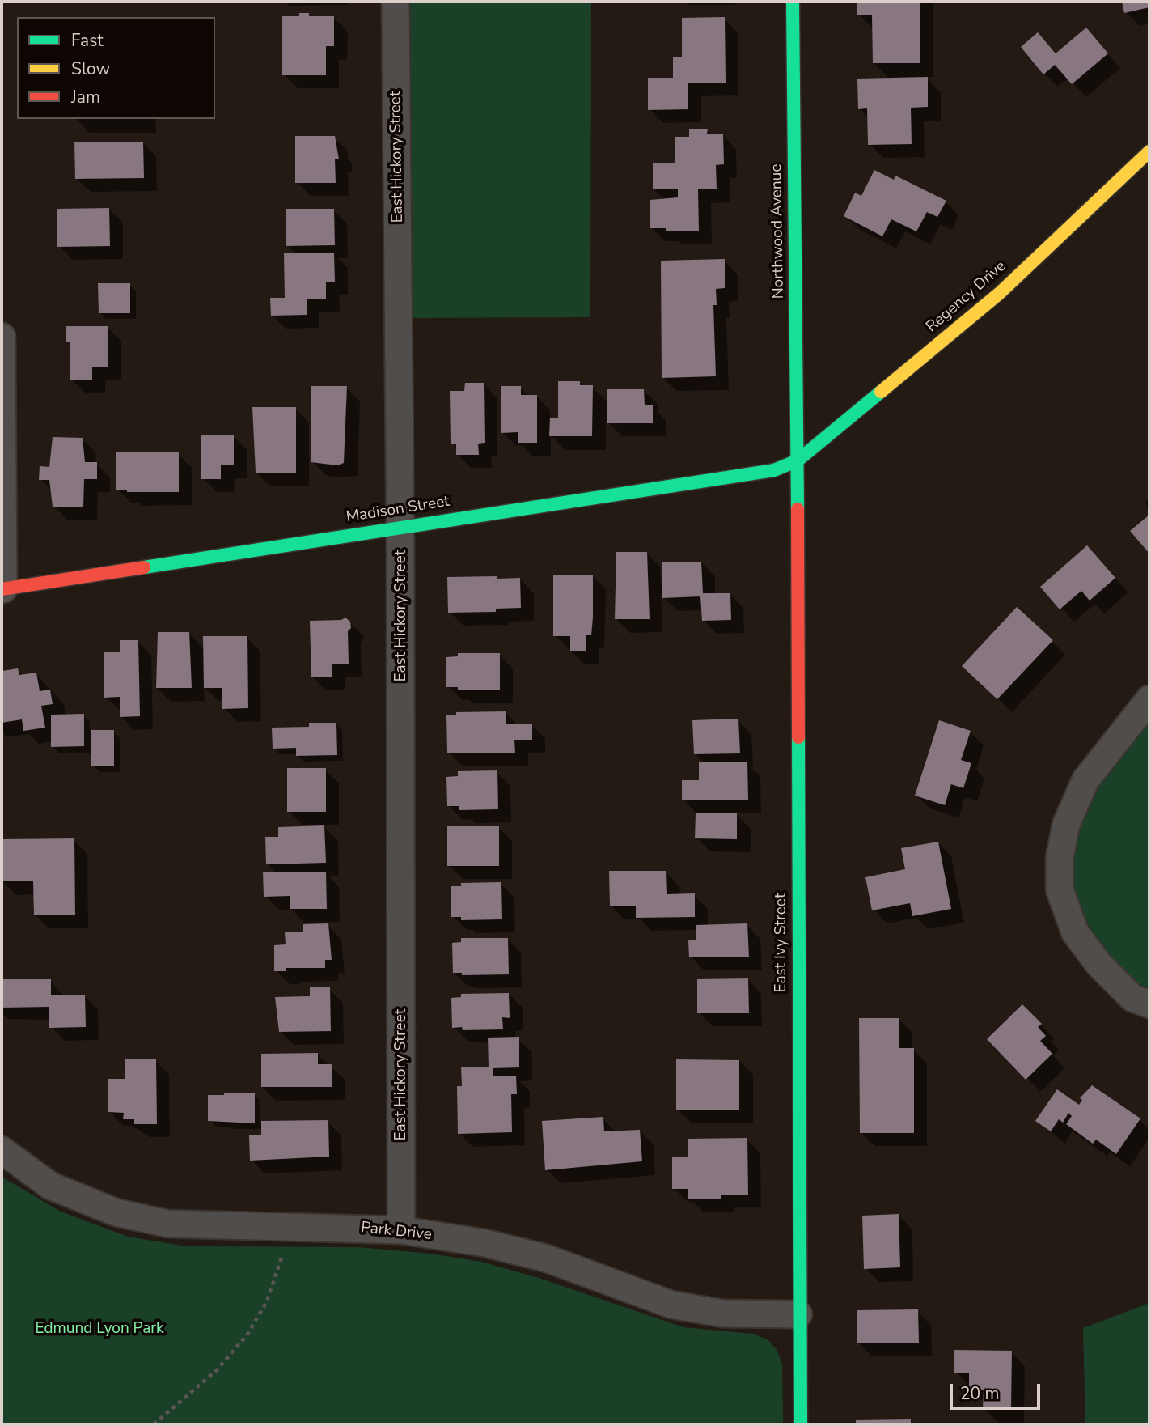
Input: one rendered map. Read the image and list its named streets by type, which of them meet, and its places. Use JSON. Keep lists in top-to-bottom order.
{
  "streets": {
    "street": [
      "East Hickory Street",
      "Northwood Avenue",
      "Regency Drive",
      "Madison Street",
      "East Ivy Street",
      "Park Drive"
    ]
  },
  "crossings": [
    ["East Hickory Street", "Madison Street"],
    ["East Hickory Street", "Park Drive"],
    ["Northwood Avenue", "Regency Drive"],
    ["Northwood Avenue", "Madison Street"],
    ["Northwood Avenue", "East Ivy Street"],
    ["Regency Drive", "Madison Street"],
    ["Regency Drive", "East Ivy Street"],
    ["Madison Street", "East Ivy Street"],
    ["East Ivy Street", "Park Drive"]
  ],
  "parks": ["Edmund Lyon Park"],
  "legend": ["Fast", "Slow", "Jam"],
  "scale_bar": "20 m"
}
